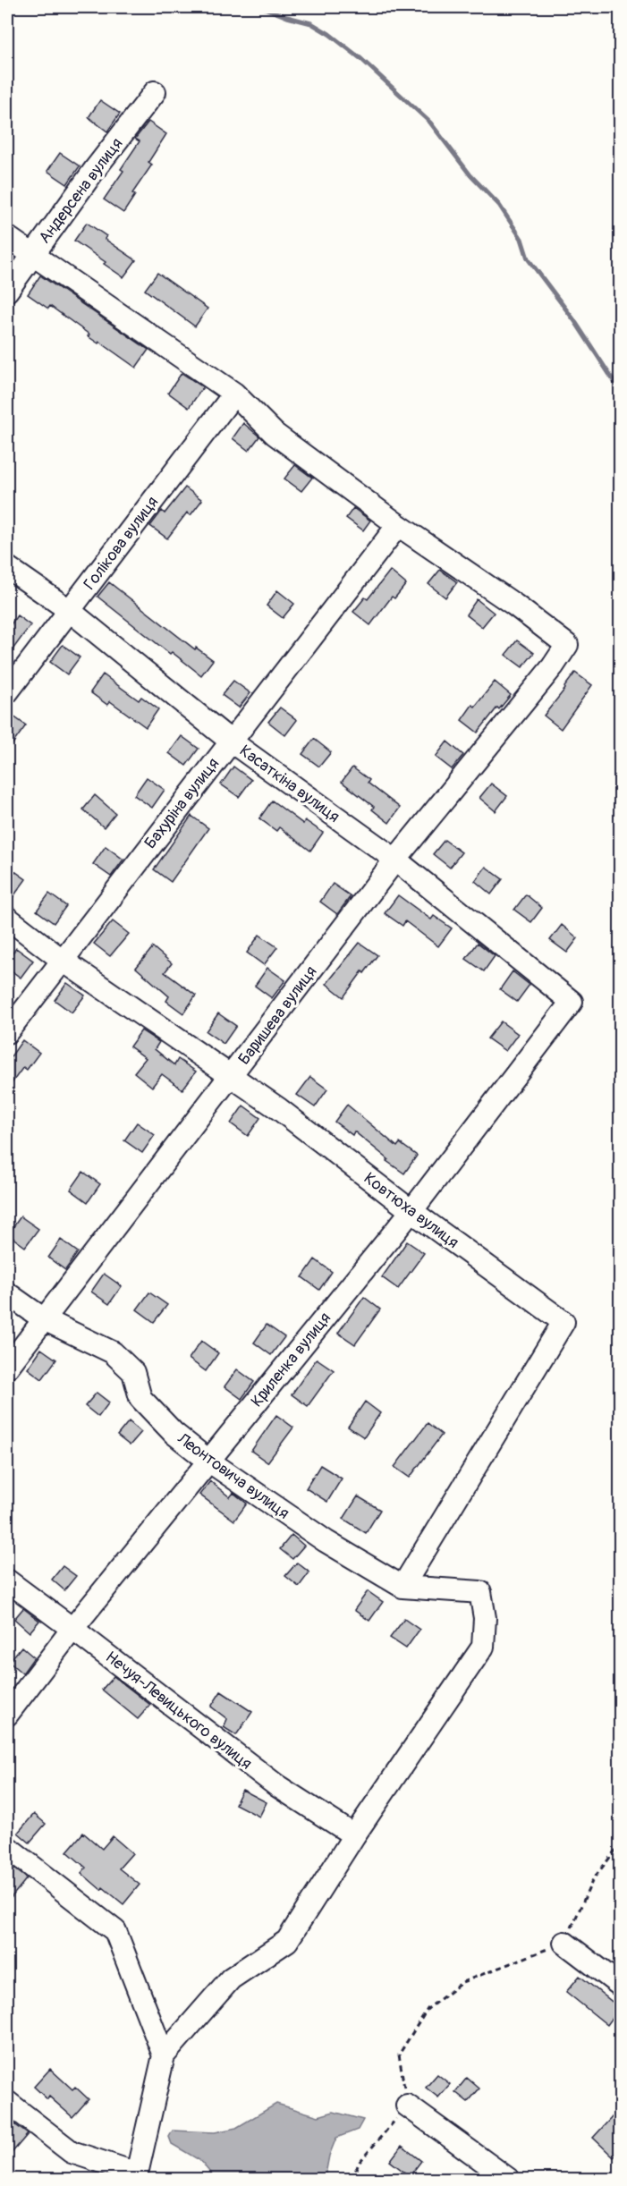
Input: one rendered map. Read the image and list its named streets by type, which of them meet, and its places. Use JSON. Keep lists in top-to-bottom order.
{
  "streets": {
    "street": [
      "Андерсена вулиця",
      "Голікова вулиця",
      "Касаткіна вулиця",
      "Бахуріна вулиця",
      "Баришева вулиця",
      "Ковтюха вулиця",
      "Криленка вулиця",
      "Леонтовича вулиця",
      "Нечуя-Левицького вулиця"
    ]
  },
  "crossings": [
    ["Голікова вулиця", "Касаткіна вулиця"],
    ["Касаткіна вулиця", "Бахуріна вулиця"],
    ["Касаткіна вулиця", "Баришева вулиця"],
    ["Касаткіна вулиця", "Криленка вулиця"],
    ["Бахуріна вулиця", "Баришева вулиця"],
    ["Бахуріна вулиця", "Ковтюха вулиця"],
    ["Баришева вулиця", "Ковтюха вулиця"],
    ["Баришева вулиця", "Леонтовича вулиця"],
    ["Ковтюха вулиця", "Криленка вулиця"],
    ["Ковтюха вулиця", "Леонтовича вулиця"],
    ["Криленка вулиця", "Леонтовича вулиця"],
    ["Криленка вулиця", "Нечуя-Левицького вулиця"]
  ]
}
